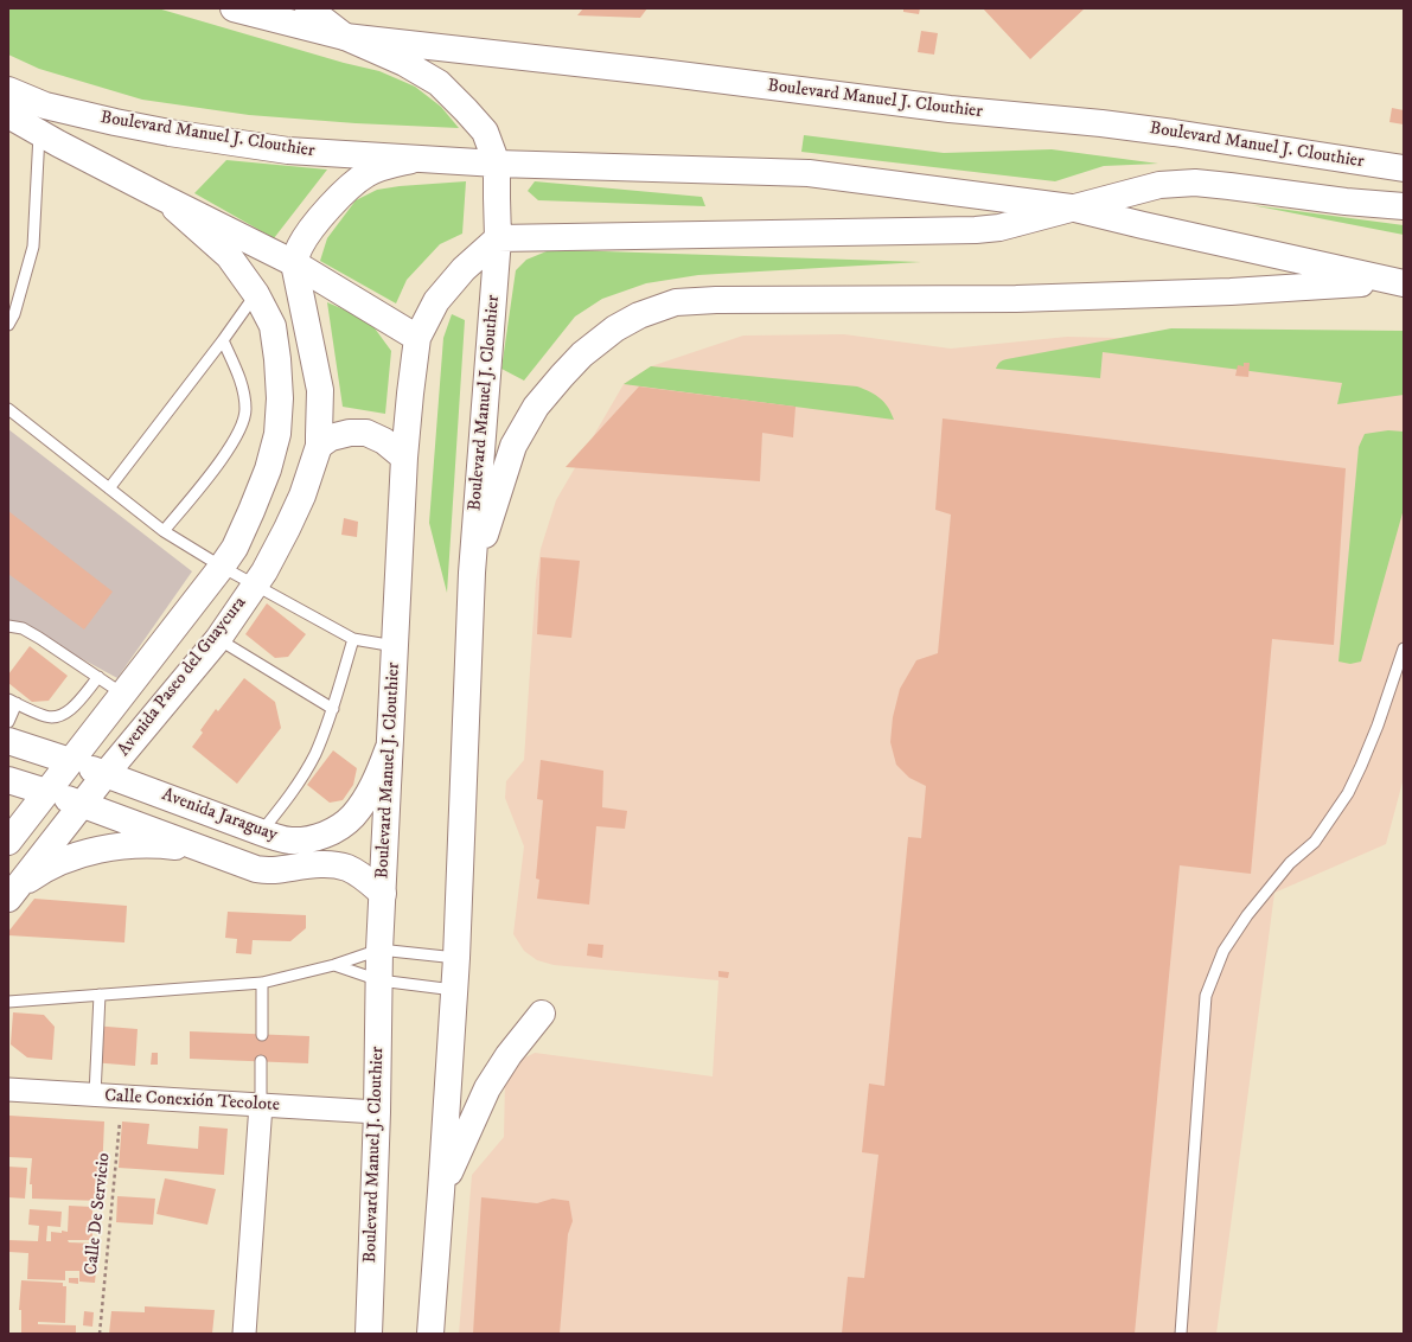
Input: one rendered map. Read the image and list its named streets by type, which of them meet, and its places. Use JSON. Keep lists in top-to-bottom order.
{
  "streets": {
    "main road": ["Boulevard Manuel J. Clouthier", "Avenida Paseo del Guaycura", "Avenida Jaraguay"],
    "street": ["Calle Conexión Tecolote"],
    "path": ["Calle De Servicio"]
  },
  "crossings": [
    ["Boulevard Manuel J. Clouthier", "Avenida Jaraguay"],
    ["Boulevard Manuel J. Clouthier", "Calle Conexión Tecolote"],
    ["Avenida Paseo del Guaycura", "Avenida Jaraguay"],
    ["Calle Conexión Tecolote", "Calle De Servicio"]
  ]
}
